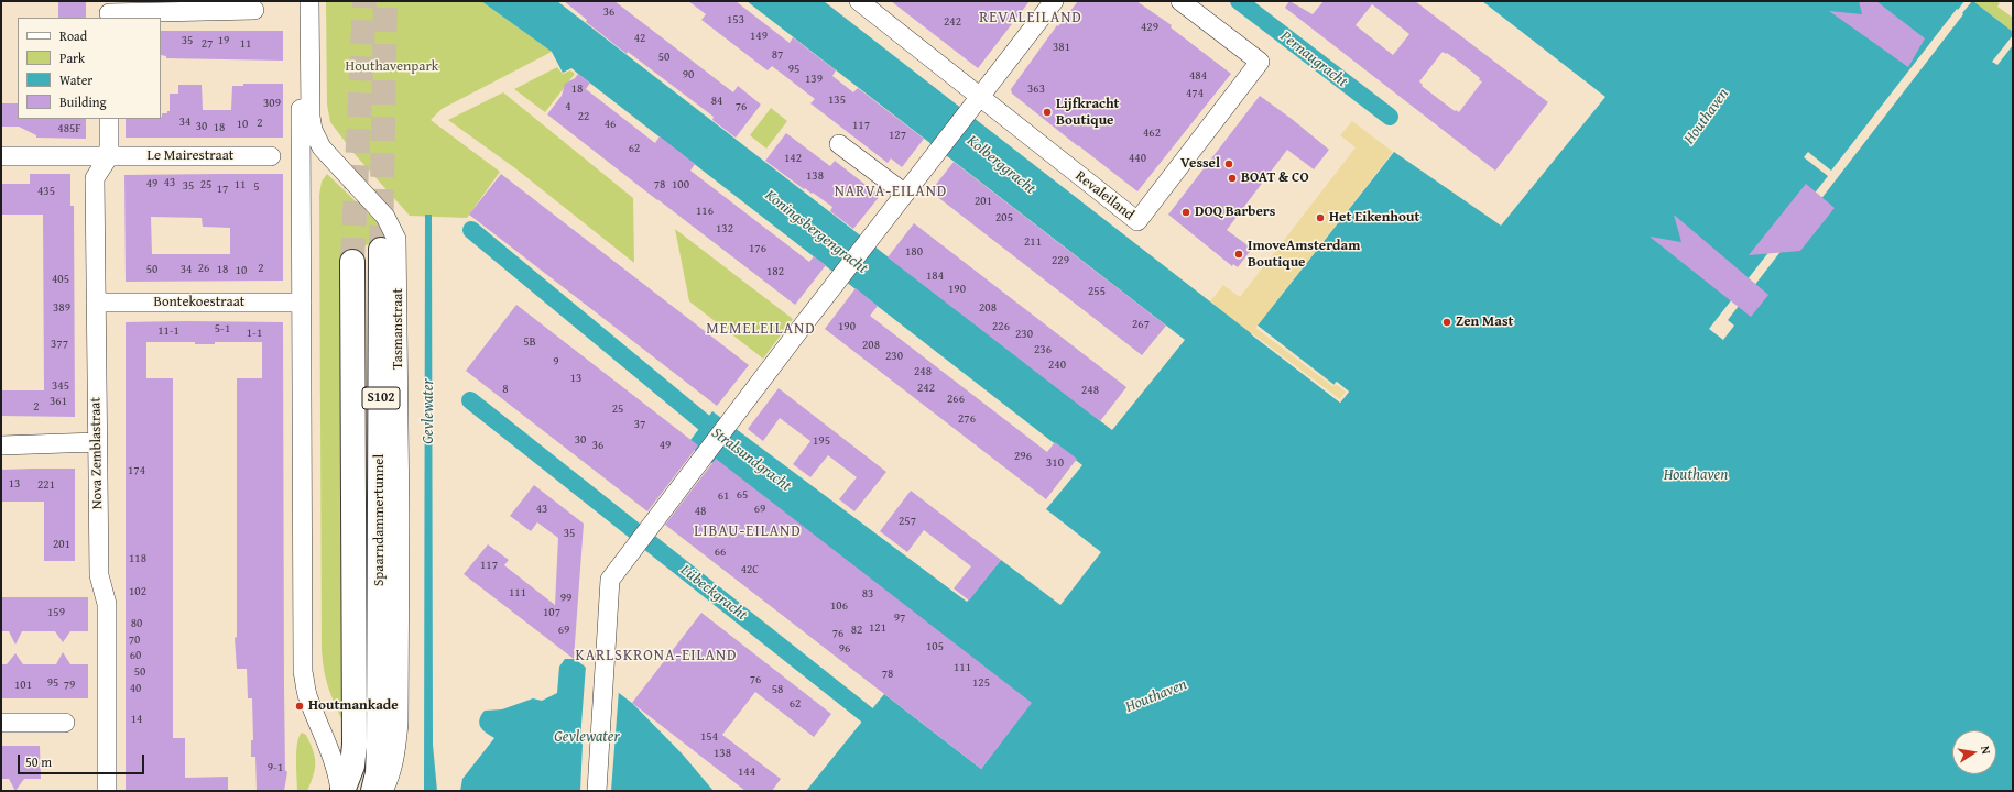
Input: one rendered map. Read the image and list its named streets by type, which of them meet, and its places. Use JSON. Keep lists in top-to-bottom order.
{
  "streets": {
    "main road": ["S102", "Spaarndammertunnel"],
    "street": [
      "Le Mairestraat",
      "Revaleiland",
      "Bontekoestraat",
      "Tasmanstraat",
      "Nova Zemblastraat"
    ]
  },
  "crossings": [
    ["Le Mairestraat", "Nova Zemblastraat"],
    ["Bontekoestraat", "Nova Zemblastraat"]
  ],
  "districts": [
    "REVALEILAND",
    "NARVA-EILAND",
    "MEMELEILAND",
    "LIBAU-EILAND",
    "KARLSKRONA-EILAND"
  ],
  "water": [
    "Pernaugracht",
    "Houthaven",
    "Kolberggracht",
    "Koningsbergengracht",
    "Gevlewater",
    "Stralsundgracht",
    "Lübeckgracht"
  ],
  "parks": ["Houthavenpark"],
  "places": [
    "Lijfkracht Boutique",
    "Vessel",
    "BOAT & CO",
    "DOQ Barbers",
    "Het Eikenhout",
    "ImoveAmsterdam Boutique",
    "Zen Mast",
    "Houtmankade"
  ],
  "house_numbers": [
    "36",
    "153",
    "242",
    "429",
    "149",
    "42",
    "35",
    "19",
    "27",
    "11",
    "381",
    "87",
    "50",
    "95",
    "90",
    "484",
    "139",
    "18",
    "363",
    "474",
    "135",
    "84",
    "309",
    "4",
    "76",
    "22",
    "34",
    "2",
    "10",
    "46",
    "117",
    "30",
    "18",
    "485F",
    "462",
    "127",
    "62",
    "142",
    "440",
    "138",
    "43",
    "49",
    "25",
    "11",
    "78",
    "100",
    "35",
    "5",
    "17",
    "435",
    "201",
    "116",
    "205",
    "132",
    "211",
    "176",
    "180",
    "229",
    "26",
    "2",
    "50",
    "34",
    "18",
    "10",
    "182",
    "184",
    "405",
    "190",
    "255",
    "389",
    "208",
    "267",
    "190",
    "226",
    "5-1",
    "11-1",
    "1-1",
    "230",
    "5B",
    "377",
    "208",
    "236",
    "230",
    "9",
    "240",
    "248",
    "13",
    "345",
    "242",
    "8",
    "248",
    "266",
    "361",
    "2",
    "25",
    "276",
    "37",
    "30",
    "195",
    "36",
    "49",
    "296",
    "310",
    "174",
    "13",
    "221",
    "65",
    "61",
    "43",
    "69",
    "48",
    "257",
    "35",
    "201",
    "66",
    "118",
    "117",
    "42C",
    "102",
    "111",
    "83",
    "99",
    "106",
    "159",
    "107",
    "97",
    "80",
    "121",
    "69",
    "82",
    "76",
    "70",
    "105",
    "96",
    "60",
    "111",
    "50",
    "78",
    "76",
    "95",
    "125",
    "101",
    "79",
    "40",
    "58",
    "62",
    "14",
    "154",
    "138",
    "9-1",
    "144"
  ],
  "legend": [
    "Road",
    "Park",
    "Water",
    "Building"
  ],
  "scale_bar": "50 m",
  "north": "right"
}
